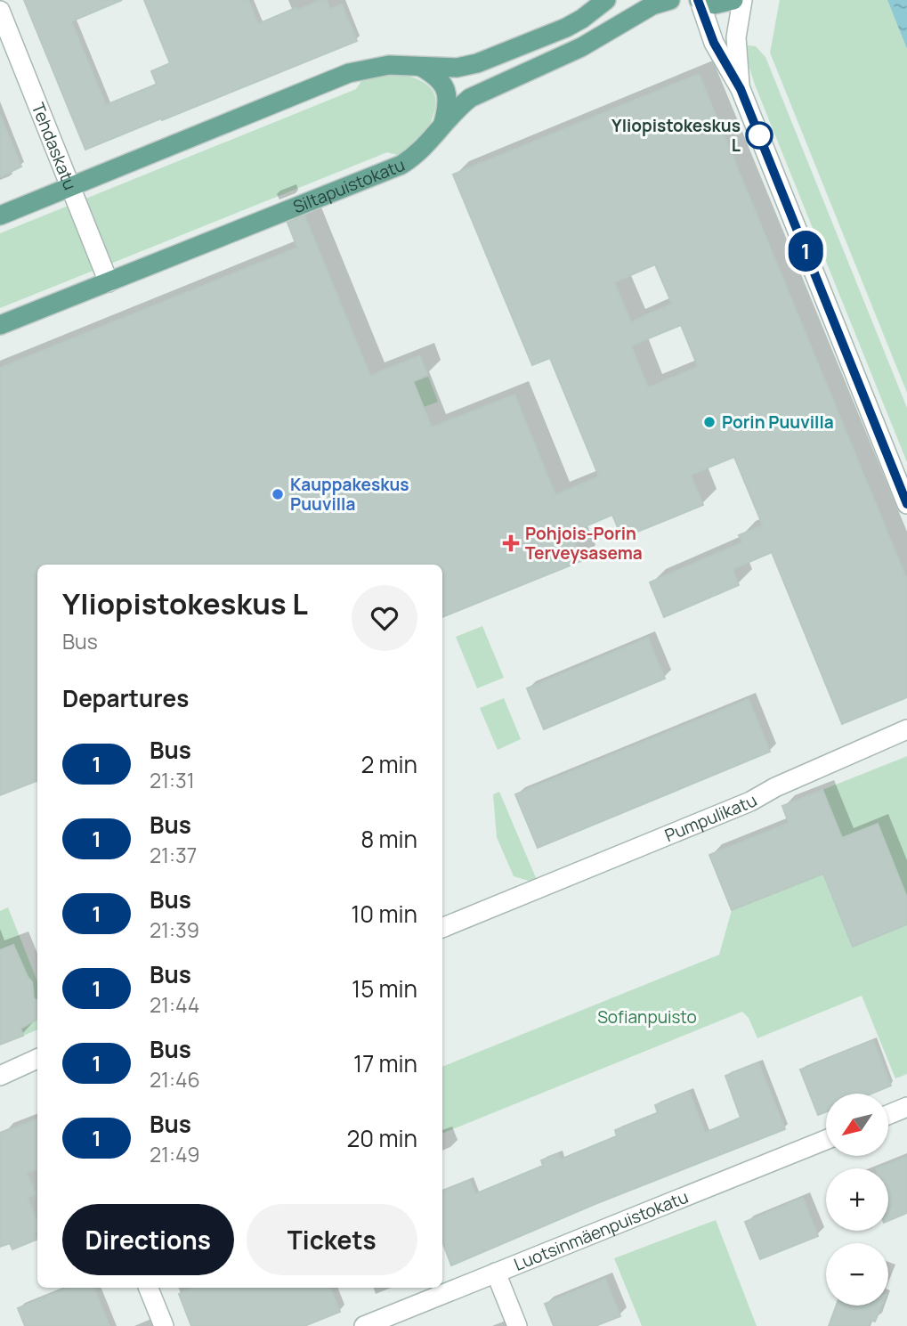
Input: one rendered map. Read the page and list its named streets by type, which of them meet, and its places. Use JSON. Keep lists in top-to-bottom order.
{
  "streets": {
    "main road": ["Siltapuistokatu"],
    "street": ["Tehdaskatu", "Pumpulikatu", "Luotsinmäenpuistokatu"]
  },
  "crossings": [
    ["Tehdaskatu", "Siltapuistokatu"]
  ],
  "parks": ["Sofianpuisto"],
  "places": {
    "other": ["Yliopistokeskus L", "Porin Puuvilla", "Kauppakeskus Puuvilla"],
    "health": ["Pohjois-Porin Terveysasema"]
  },
  "lines": ["bus line 1"],
  "north": "bottom left",
  "page": {
    "on_map": "1",
    "heading": [
      ["Yliopistokeskus L", "Bus"],
      "Departures"
    ],
    "list": [
      {
        "mark": "1",
        "name": "Bus",
        "note": "21:31",
        "value": "2 min"
      },
      {
        "mark": "1",
        "name": "Bus",
        "note": "21:37",
        "value": "8 min"
      },
      {
        "mark": "1",
        "name": "Bus",
        "note": "21:39",
        "value": "10 min"
      },
      {
        "mark": "1",
        "name": "Bus",
        "note": "21:44",
        "value": "15 min"
      },
      {
        "mark": "1",
        "name": "Bus",
        "note": "21:46",
        "value": "17 min"
      },
      {
        "mark": "1",
        "name": "Bus",
        "note": "21:49",
        "value": "20 min"
      }
    ],
    "map_buttons": ["+", "−"],
    "buttons": ["Directions", "Tickets"]
  }
}
